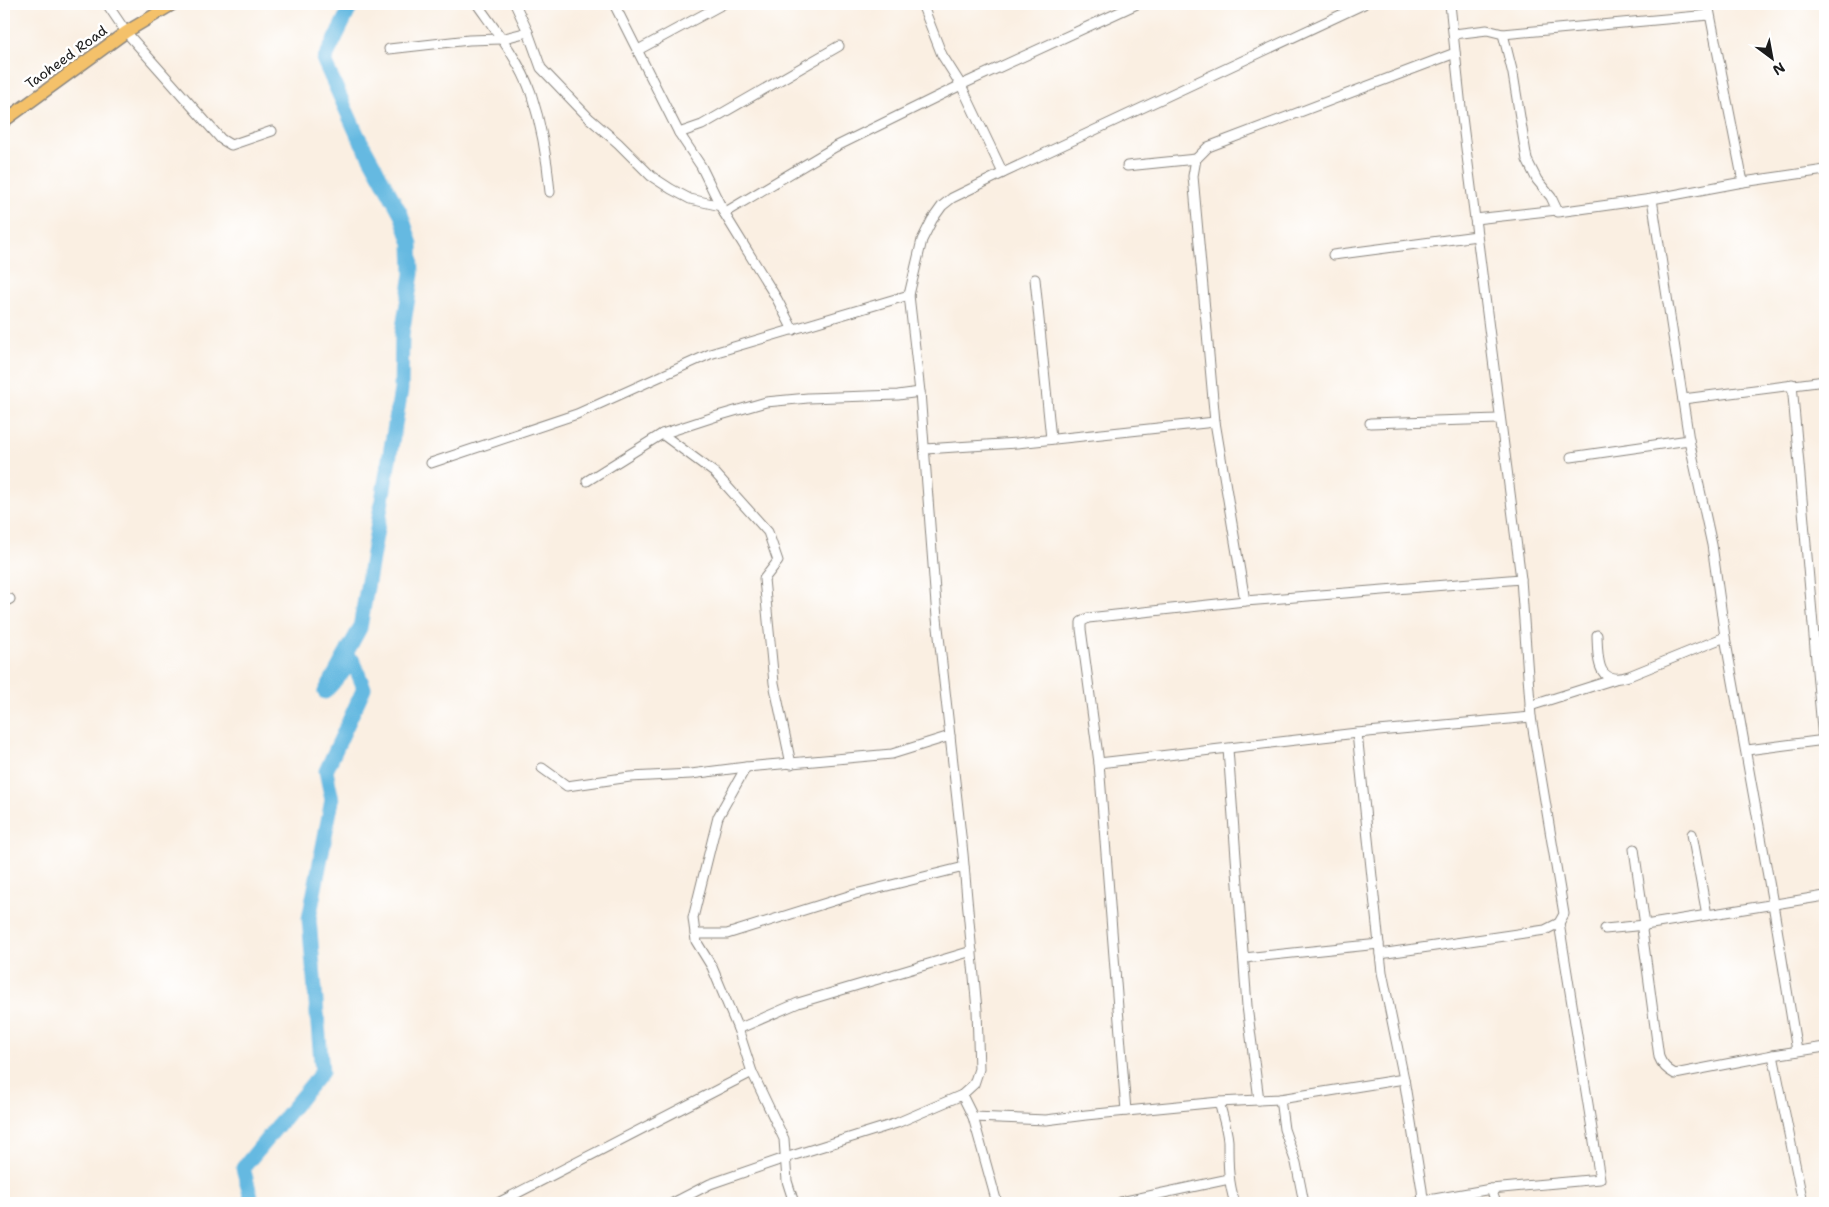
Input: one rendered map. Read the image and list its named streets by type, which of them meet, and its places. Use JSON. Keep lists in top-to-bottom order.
{
  "streets": {
    "main road": ["Taoheed Road"]
  },
  "north": "bottom right"
}
